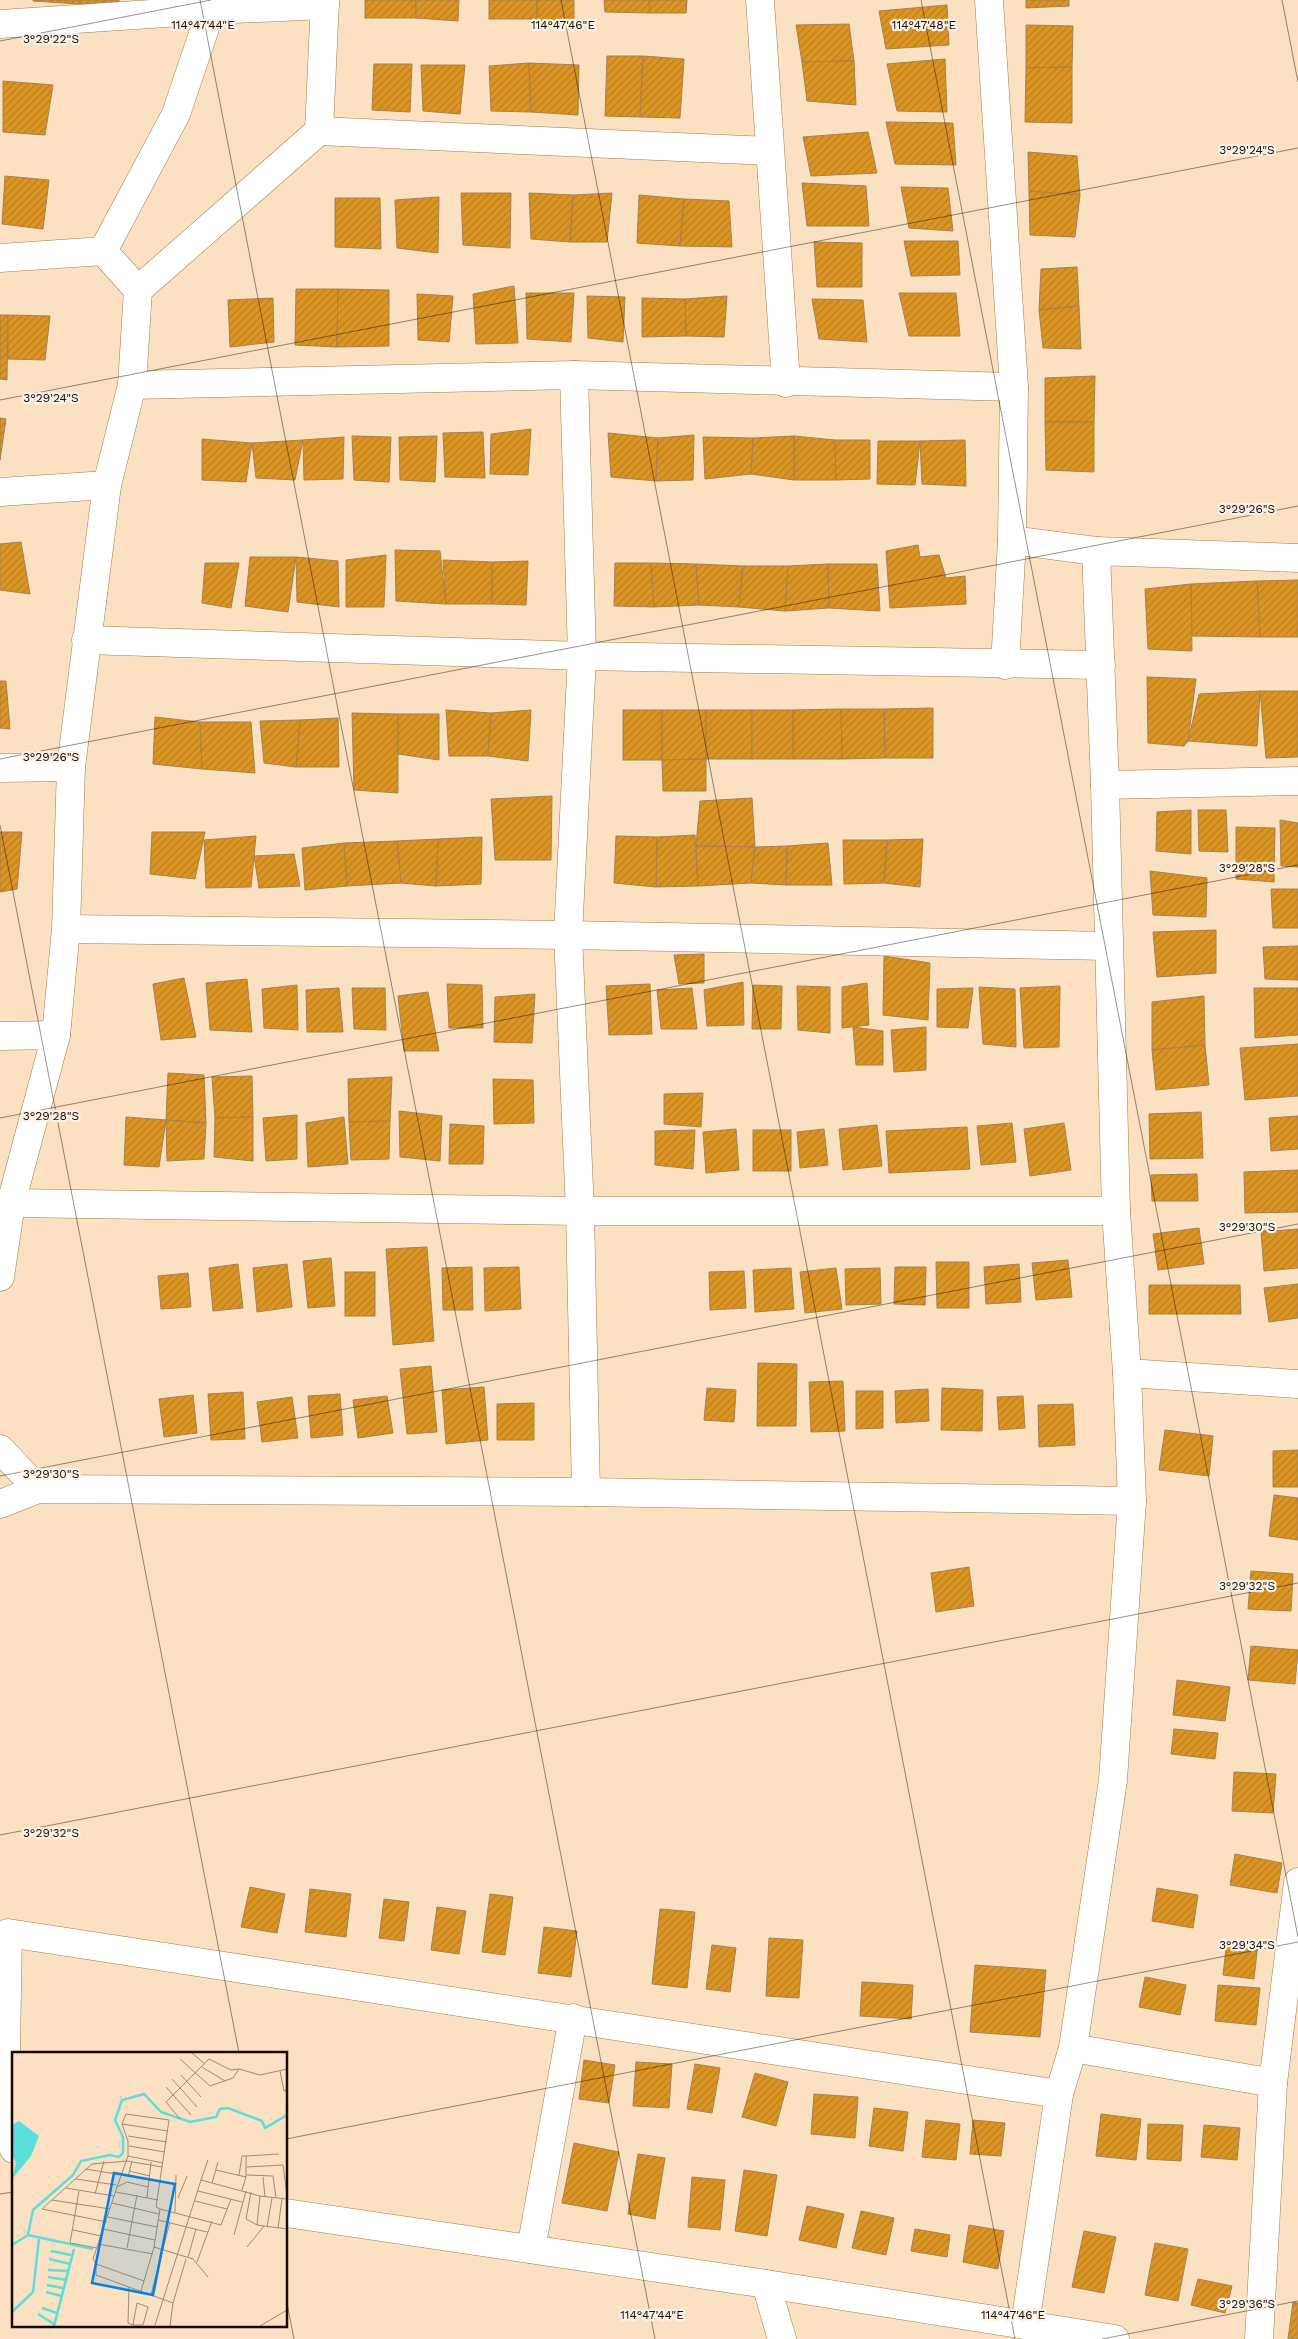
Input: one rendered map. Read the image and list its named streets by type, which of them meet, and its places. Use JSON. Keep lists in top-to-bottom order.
{
  "coordinates": [
    "114°47'44\"E",
    "114°47'46\"E",
    "114°47'48\"E",
    "3°29'22\"S",
    "3°29'24\"S",
    "3°29'26\"S",
    "3°29'28\"S",
    "3°29'30\"S",
    "3°29'32\"S",
    "3°29'34\"S",
    "3°29'36\"S"
  ]
}
